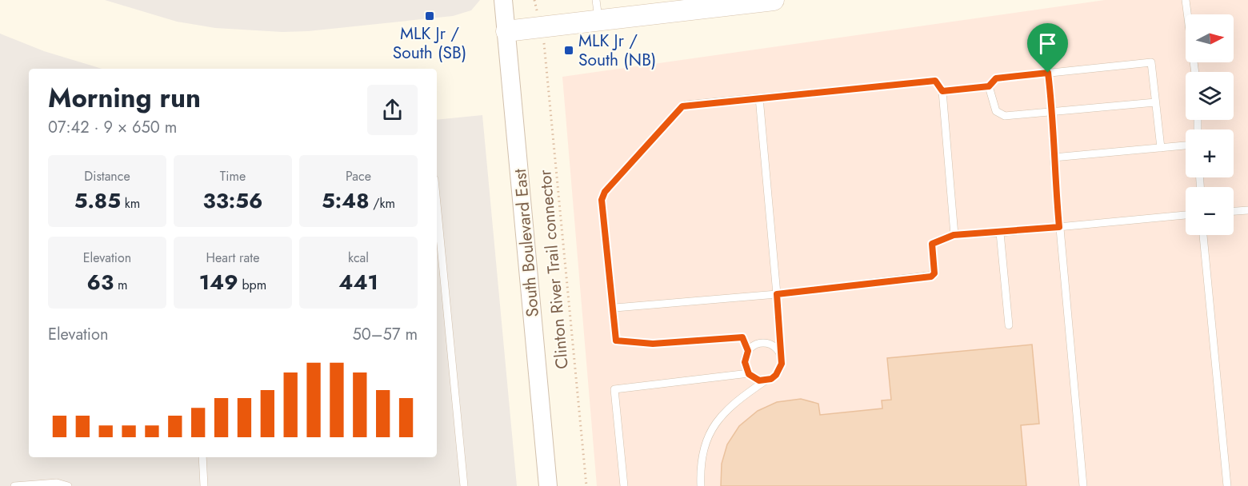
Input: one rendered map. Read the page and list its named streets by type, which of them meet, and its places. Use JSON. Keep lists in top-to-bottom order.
{
  "streets": {
    "street": ["South Boulevard East"],
    "path": ["Clinton River Trail connector"]
  },
  "places": {
    "transit": ["MLK Jr / South (SB)", "MLK Jr / South (NB)"]
  },
  "north": "right",
  "page": {
    "map_buttons": ["+", "−"],
    "heading": ["Morning run", "07:42 · 9 × 650 m"],
    "stats": [
      ["Distance", "5.85 km"],
      ["Time", "33:56"],
      ["Pace", "5:48 /km"],
      ["Elevation", "63 m"],
      ["Heart rate", "149 bpm"],
      ["kcal", "441"]
    ],
    "chart": ["Elevation", "50–57 m"]
  }
}
